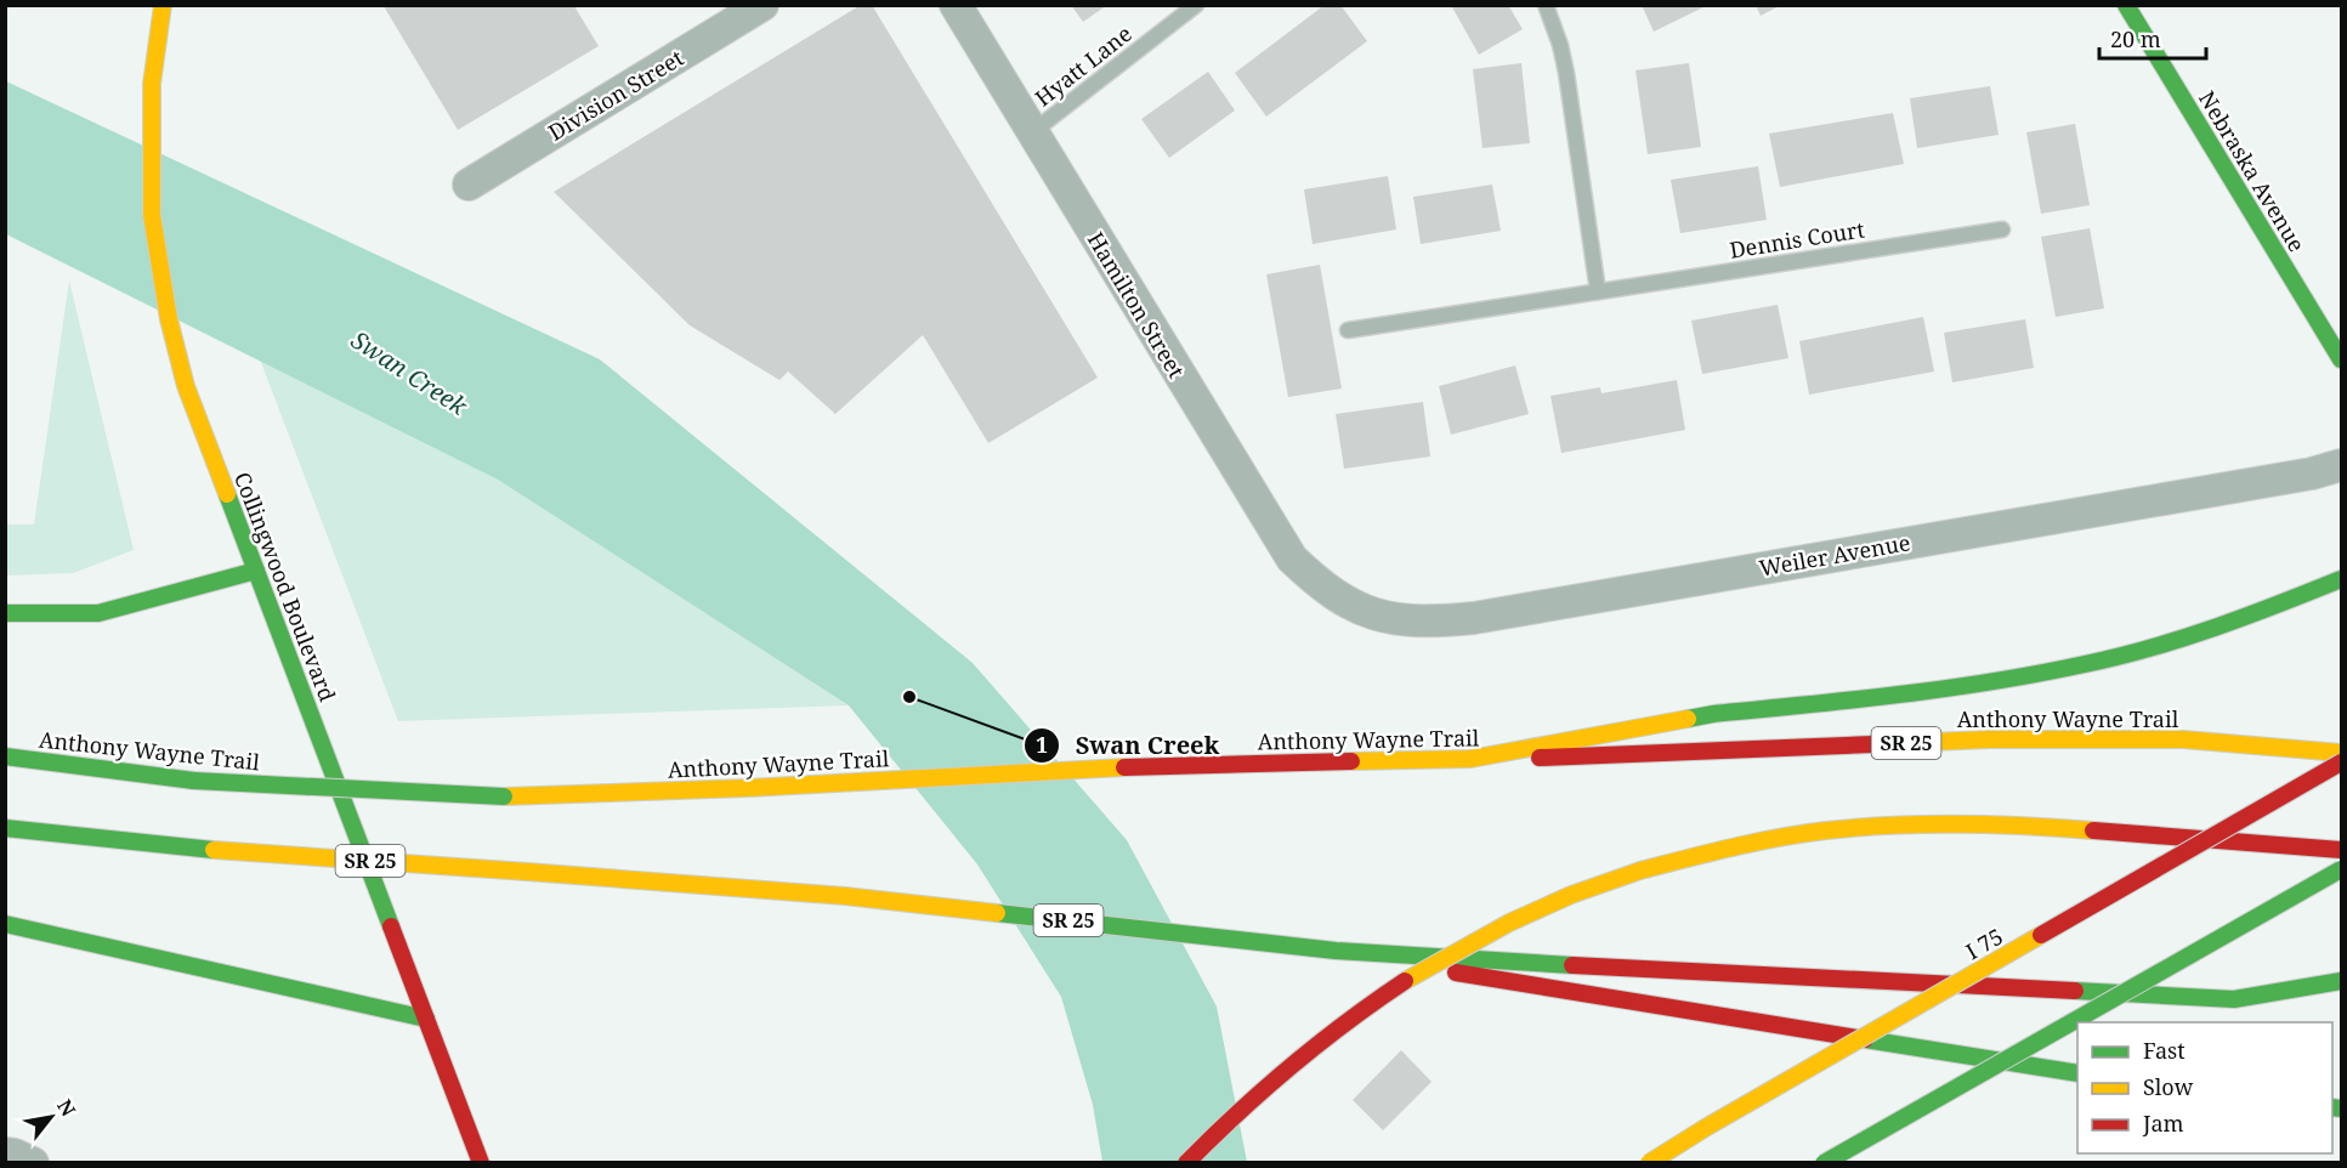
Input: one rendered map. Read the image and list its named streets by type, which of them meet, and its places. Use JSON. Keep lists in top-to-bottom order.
{
  "streets": {
    "main road": [
      "Nebraska Avenue",
      "Collingwood Boulevard",
      "Anthony Wayne Trail",
      "SR 25",
      "I 75"
    ],
    "street": ["Division Street", "Hamilton Street", "Weiler Avenue"],
    "lane": ["Hyatt Lane", "Dennis Court"]
  },
  "crossings": [
    ["Hyatt Lane", "Hamilton Street"],
    ["Hamilton Street", "Weiler Avenue"]
  ],
  "water": ["Swan Creek"],
  "places": ["Swan Creek"],
  "legend": ["Fast", "Slow", "Jam"],
  "scale_bar": "20 m",
  "north": "top right"
}
